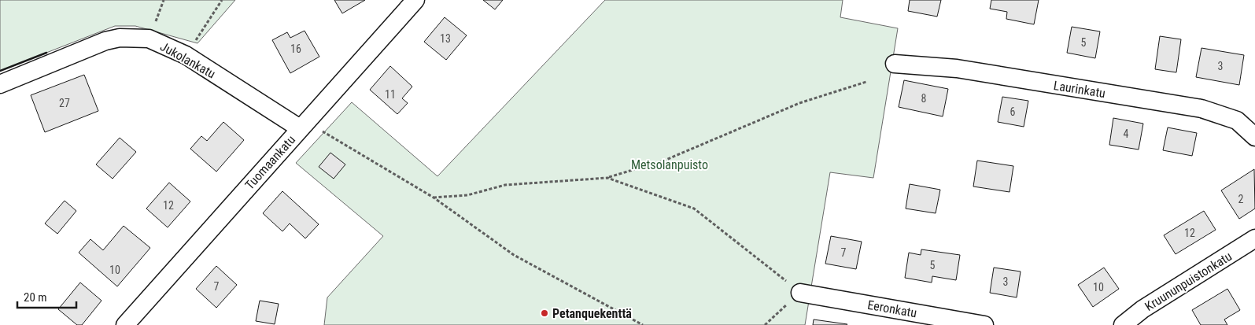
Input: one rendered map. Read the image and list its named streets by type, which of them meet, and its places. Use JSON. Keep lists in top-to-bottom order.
{
  "streets": {
    "street": [
      "Jukolankatu",
      "Laurinkatu",
      "Tuomaankatu",
      "Kruununpuistonkatu",
      "Eeronkatu"
    ]
  },
  "crossings": [
    ["Jukolankatu", "Tuomaankatu"]
  ],
  "parks": ["Metsolanpuisto"],
  "places": ["Petanquekenttä"],
  "house_numbers": [
    "13",
    "5",
    "16",
    "3",
    "11",
    "8",
    "27",
    "6",
    "4",
    "2",
    "12",
    "12",
    "7",
    "5",
    "10",
    "3",
    "7",
    "10"
  ],
  "scale_bar": "20 m"
}
